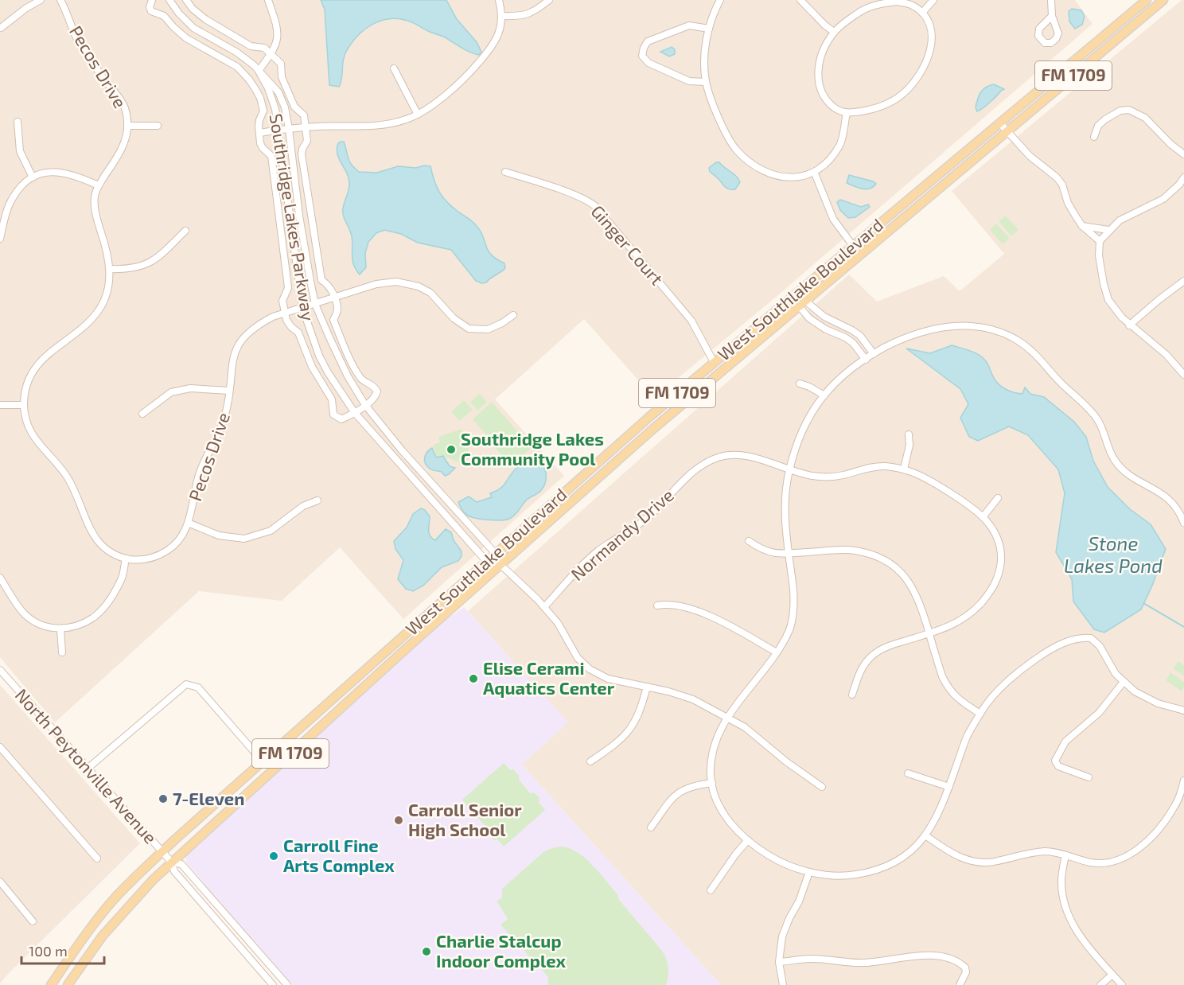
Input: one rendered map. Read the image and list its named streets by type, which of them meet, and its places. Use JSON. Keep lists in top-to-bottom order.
{
  "streets": {
    "main road": ["FM 1709", "West Southlake Boulevard"],
    "street": [
      "Pecos Drive",
      "Southridge Lakes Parkway",
      "Ginger Court",
      "Normandy Drive",
      "North Peytonville Avenue"
    ]
  },
  "crossings": [
    ["Pecos Drive", "Southridge Lakes Parkway"],
    ["Southridge Lakes Parkway", "West Southlake Boulevard"],
    ["Ginger Court", "West Southlake Boulevard"],
    ["West Southlake Boulevard", "North Peytonville Avenue"]
  ],
  "water": ["Stone Lakes Pond"],
  "places": [
    "Southridge Lakes Community Pool",
    "Elise Cerami Aquatics Center",
    "7-Eleven",
    "Carroll Senior High School",
    "Carroll Fine Arts Complex",
    "Charlie Stalcup Indoor Complex"
  ],
  "scale_bar": "100 m"
}
